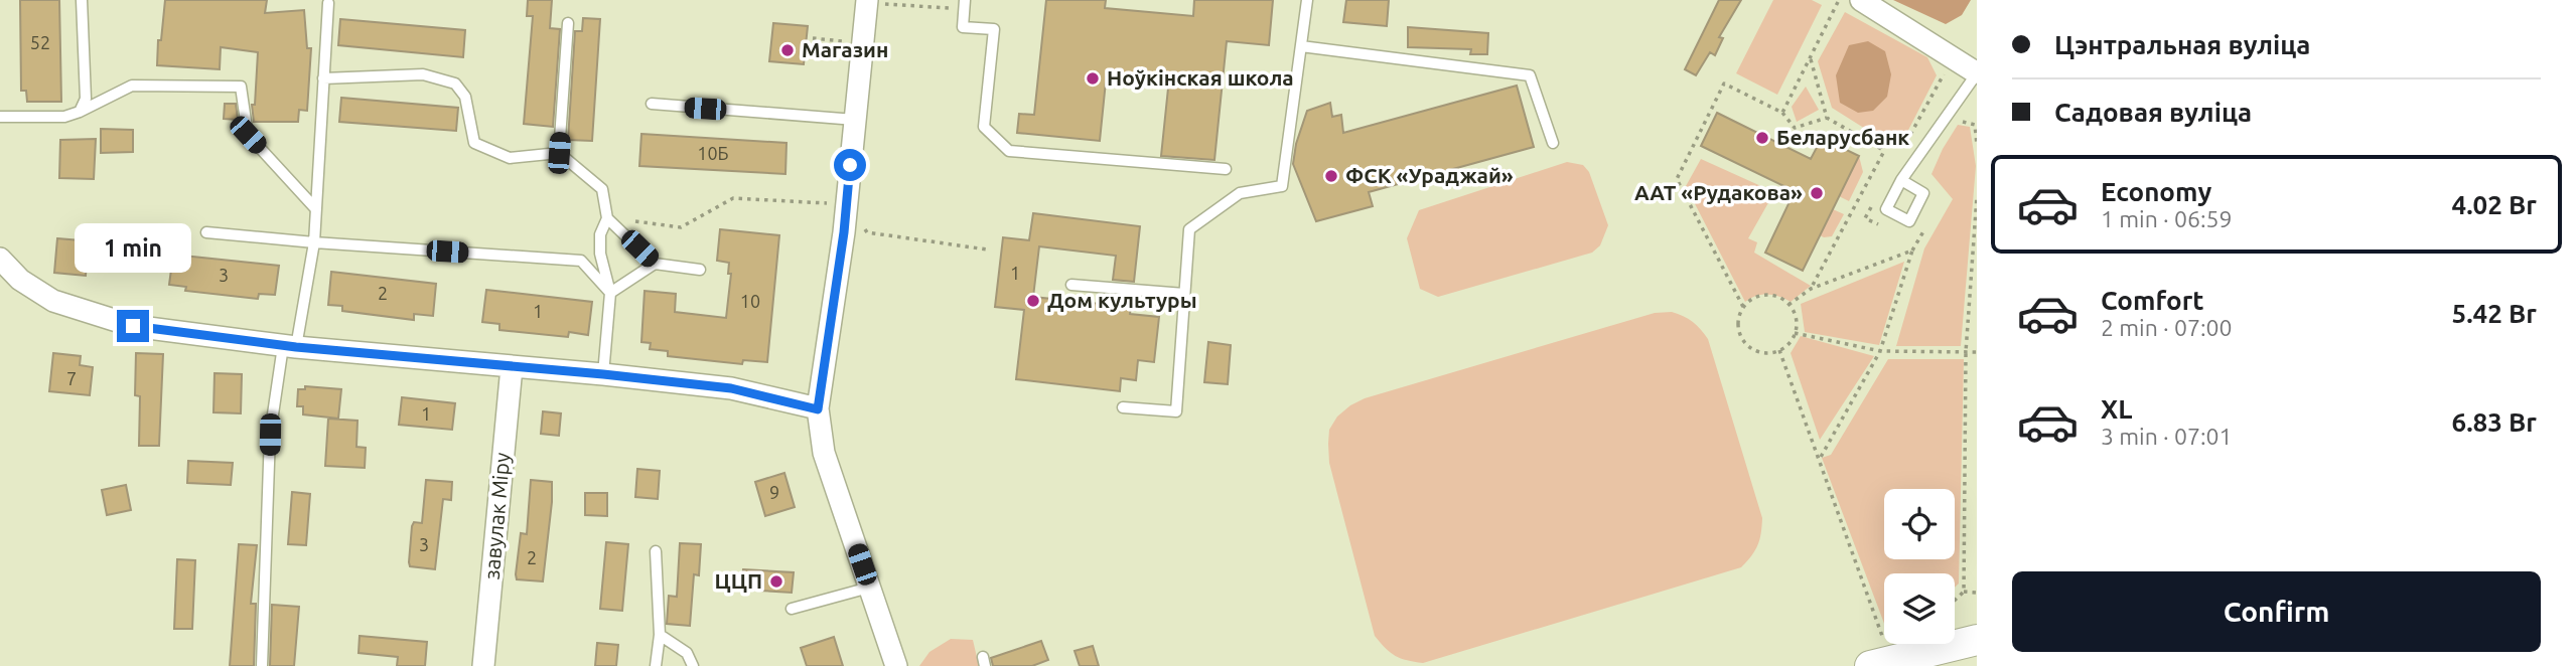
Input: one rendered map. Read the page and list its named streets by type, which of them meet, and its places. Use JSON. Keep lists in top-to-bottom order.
{
  "streets": {
    "street": ["завулак Міру"]
  },
  "places": [
    "Магазин",
    "Ноўкінская школа",
    "Беларусбанк",
    "ФСК «Ураджай»",
    "ААТ «Рудакова»",
    "Дом культуры",
    "ЦЦП"
  ],
  "house_numbers": [
    "52",
    "10Б",
    "1",
    "3",
    "2",
    "10",
    "1",
    "7",
    "1",
    "9",
    "3",
    "2"
  ],
  "page": {
    "banner": ["Цэнтральная вуліца", "Садовая вуліца"],
    "list": [
      {
        "name": "Economy",
        "note": "1 min · 06:59",
        "value": "4.02 Br"
      },
      {
        "name": "Comfort",
        "note": "2 min · 07:00",
        "value": "5.42 Br"
      },
      {
        "name": "XL",
        "note": "3 min · 07:01",
        "value": "6.83 Br"
      }
    ],
    "bubble": "1 min",
    "buttons": "Confirm"
  }
}
